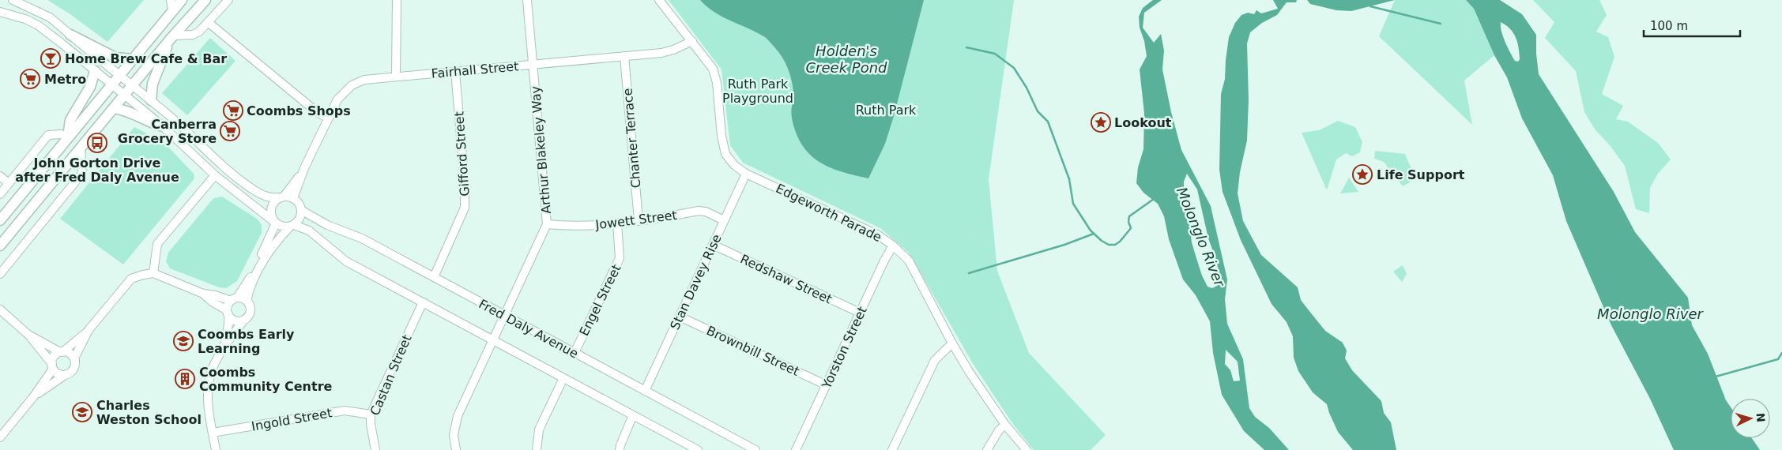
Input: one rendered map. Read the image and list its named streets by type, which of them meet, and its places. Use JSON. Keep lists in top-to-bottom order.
{
  "streets": {
    "street": [
      "Fairhall Street",
      "Chanter Terrace",
      "Arthur Blakeley Way",
      "Gifford Street",
      "Edgeworth Parade",
      "Jowett Street",
      "Redshaw Street",
      "Stan Davey Rise",
      "Engel Street",
      "Fred Daly Avenue",
      "Yorston Street",
      "Brownbill Street",
      "Castan Street",
      "Ingold Street"
    ]
  },
  "crossings": [
    ["Fairhall Street", "Chanter Terrace"],
    ["Fairhall Street", "Arthur Blakeley Way"],
    ["Fairhall Street", "Gifford Street"],
    ["Fairhall Street", "Edgeworth Parade"],
    ["Fairhall Street", "Fred Daly Avenue"],
    ["Chanter Terrace", "Jowett Street"],
    ["Arthur Blakeley Way", "Jowett Street"],
    ["Arthur Blakeley Way", "Fred Daly Avenue"],
    ["Gifford Street", "Fred Daly Avenue"],
    ["Edgeworth Parade", "Stan Davey Rise"],
    ["Edgeworth Parade", "Yorston Street"],
    ["Jowett Street", "Stan Davey Rise"],
    ["Jowett Street", "Engel Street"],
    ["Redshaw Street", "Stan Davey Rise"],
    ["Redshaw Street", "Yorston Street"],
    ["Stan Davey Rise", "Fred Daly Avenue"],
    ["Stan Davey Rise", "Brownbill Street"],
    ["Engel Street", "Fred Daly Avenue"],
    ["Yorston Street", "Brownbill Street"],
    ["Castan Street", "Ingold Street"]
  ],
  "water": ["Holden's Creek Pond", "Molonglo River"],
  "parks": ["Ruth Park Playground", "Ruth Park"],
  "places": {
    "bar": ["Home Brew Cafe & Bar"],
    "supermarket": ["Metro", "Coombs Shops", "Canberra Grocery Store"],
    "place": ["Lookout", "Life Support"],
    "bus stop": ["John Gorton Drive after Fred Daly Avenue"],
    "school or university": ["Coombs Early Learning", "Charles Weston School"],
    "building": ["Coombs Community Centre"]
  },
  "scale_bar": "100 m",
  "north": "right"
}
